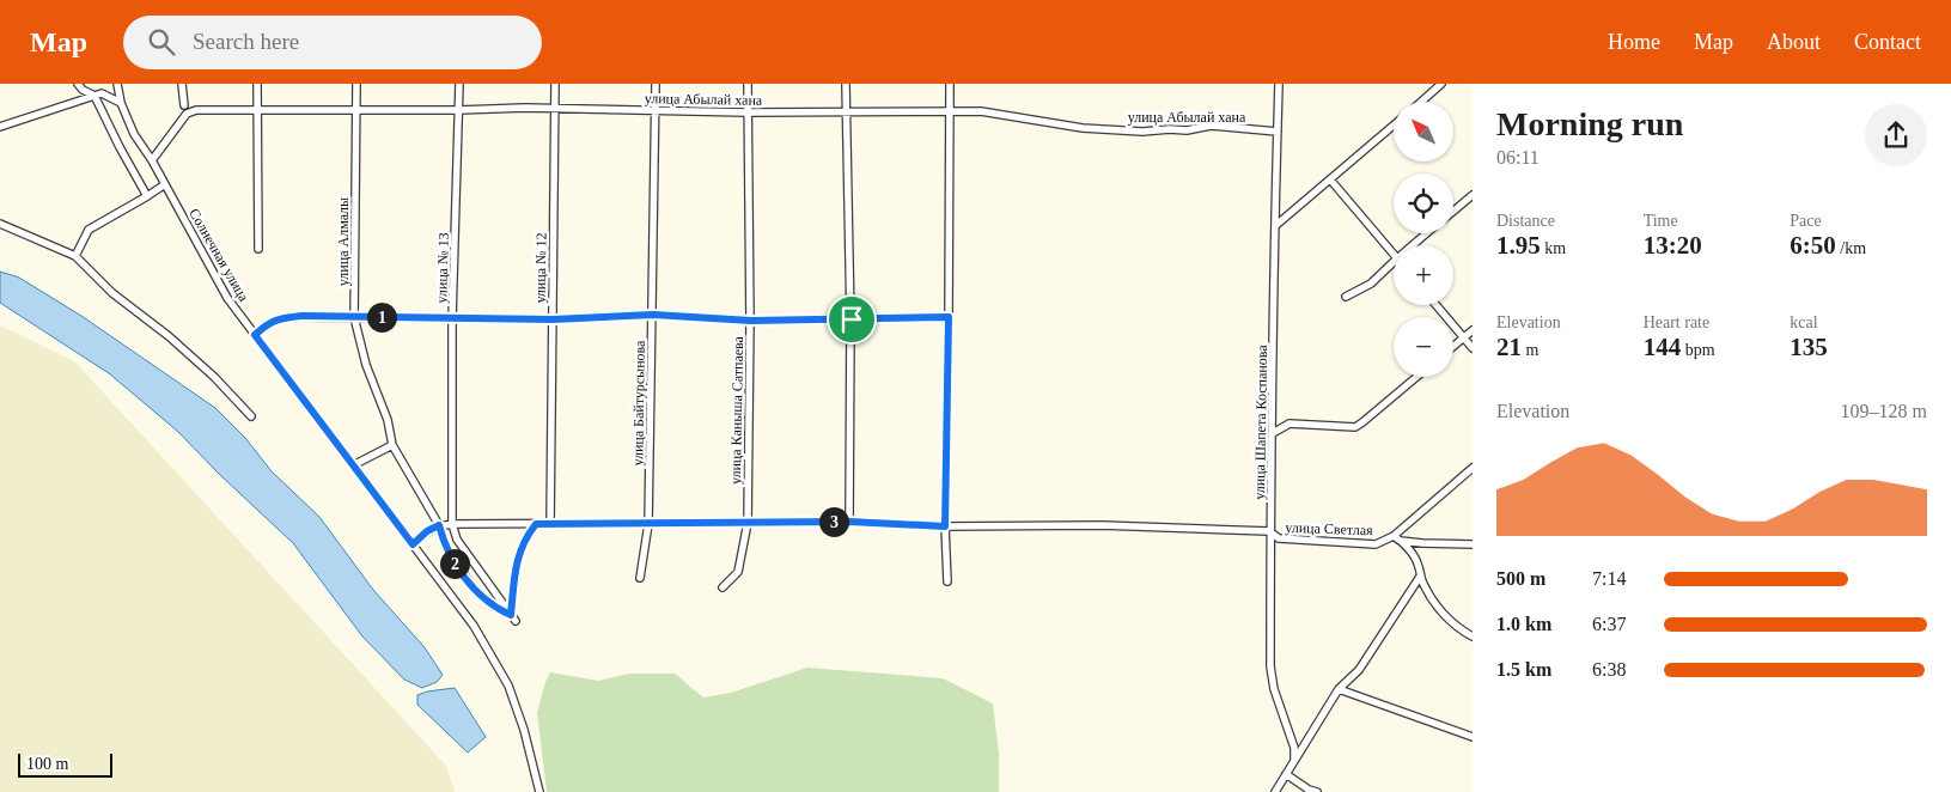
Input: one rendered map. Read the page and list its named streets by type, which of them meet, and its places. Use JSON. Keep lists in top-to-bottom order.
{
  "streets": {
    "street": [
      "улица Абылай хана",
      "улица Алмалы",
      "Солнечная улица",
      "улица № 13",
      "улица № 12",
      "улица Байтурсынова",
      "улица Каныша Сатпаева",
      "улица Шапета Коспанова",
      "улица Светлая"
    ]
  },
  "crossings": [
    ["улица Абылай хана", "улица Алмалы"],
    ["улица Абылай хана", "Солнечная улица"],
    ["улица Абылай хана", "улица № 13"],
    ["улица Абылай хана", "улица № 12"],
    ["улица Абылай хана", "улица Байтурсынова"],
    ["улица Абылай хана", "улица Каныша Сатпаева"],
    ["улица Абылай хана", "улица Шапета Коспанова"],
    ["улица Алмалы", "улица Светлая"],
    ["улица № 13", "улица Светлая"],
    ["улица № 12", "улица Светлая"],
    ["улица Байтурсынова", "улица Светлая"],
    ["улица Каныша Сатпаева", "улица Светлая"],
    ["улица Шапета Коспанова", "улица Светлая"]
  ],
  "scale_bar": "100 m",
  "north": "top left",
  "page": {
    "header": "Map",
    "search": "Search here",
    "nav": [
      "Home",
      "Map",
      "About",
      "Contact"
    ],
    "heading": ["Morning run", "06:11"],
    "map_buttons": ["+", "−"],
    "stats": [
      ["Distance", "1.95 km"],
      ["Time", "13:20"],
      ["Pace", "6:50 /km"],
      ["Elevation", "21 m"],
      ["Heart rate", "144 bpm"],
      ["kcal", "135"]
    ],
    "pins": ["1", "3", "2"],
    "chart": ["Elevation", "109–128 m"],
    "list": [
      {
        "name": "500 m",
        "note": "7:14"
      },
      {
        "name": "1.0 km",
        "note": "6:37"
      },
      {
        "name": "1.5 km",
        "note": "6:38"
      }
    ],
    "scale": "100 m"
  }
}
